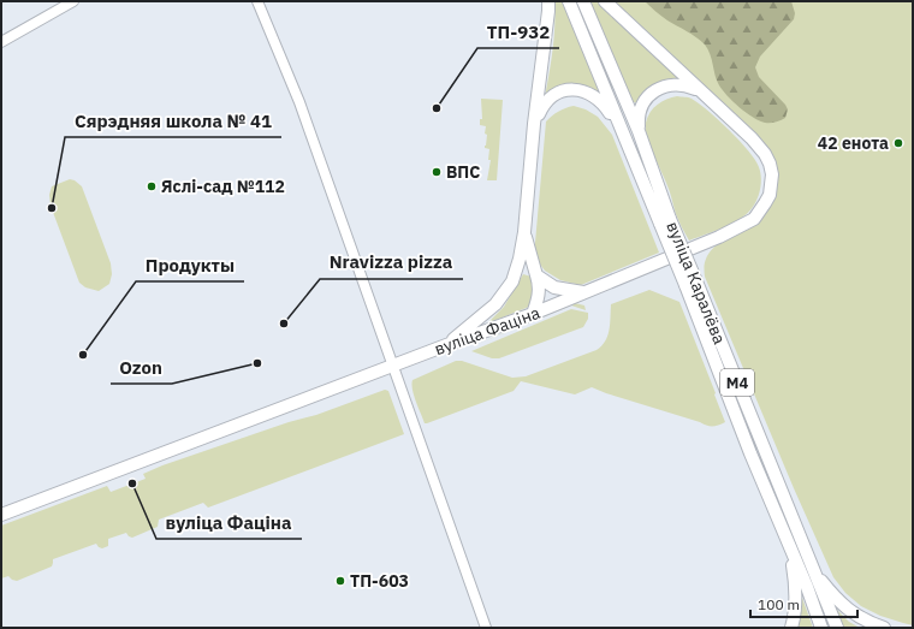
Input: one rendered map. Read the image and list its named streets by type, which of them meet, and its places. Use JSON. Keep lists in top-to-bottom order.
{
  "streets": {
    "main road": ["вуліца Каралёва", "вуліца Фаціна", "М4"]
  },
  "crossings": [
    ["вуліца Каралёва", "М4"]
  ],
  "places": [
    "ТП-932",
    "42 енота",
    "ВПС",
    "Яслі-сад №112",
    "Сярэдняя школа № 41",
    "Nravizza pizza",
    "Продукты",
    "Ozon",
    "вуліца Фаціна",
    "ТП-603"
  ],
  "scale_bar": "100 m"
}
